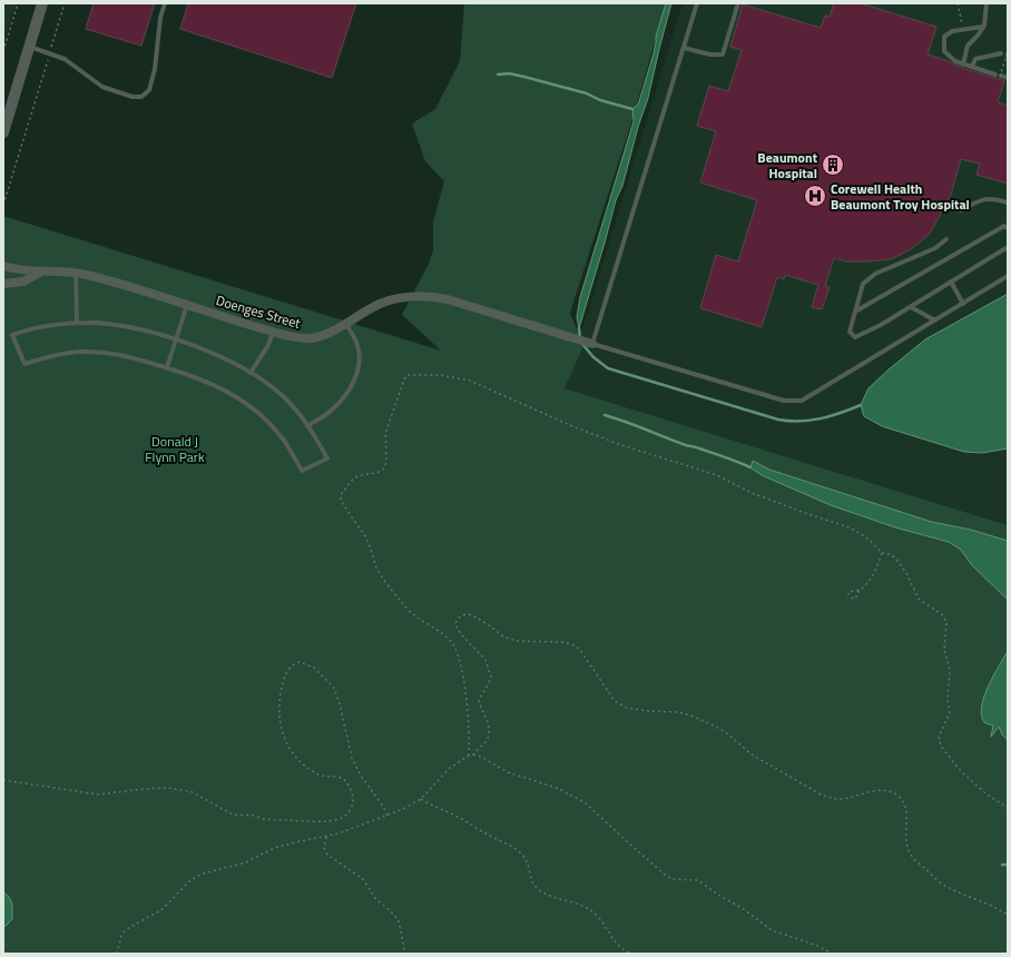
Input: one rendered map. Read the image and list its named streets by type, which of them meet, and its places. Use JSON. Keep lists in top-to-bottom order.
{
  "streets": {
    "street": ["Doenges Street"]
  },
  "parks": ["Donald J Flynn Park"],
  "places": {
    "building": ["Beaumont Hospital"],
    "hospital": ["Corewell Health Beaumont Troy Hospital"]
  }
}
